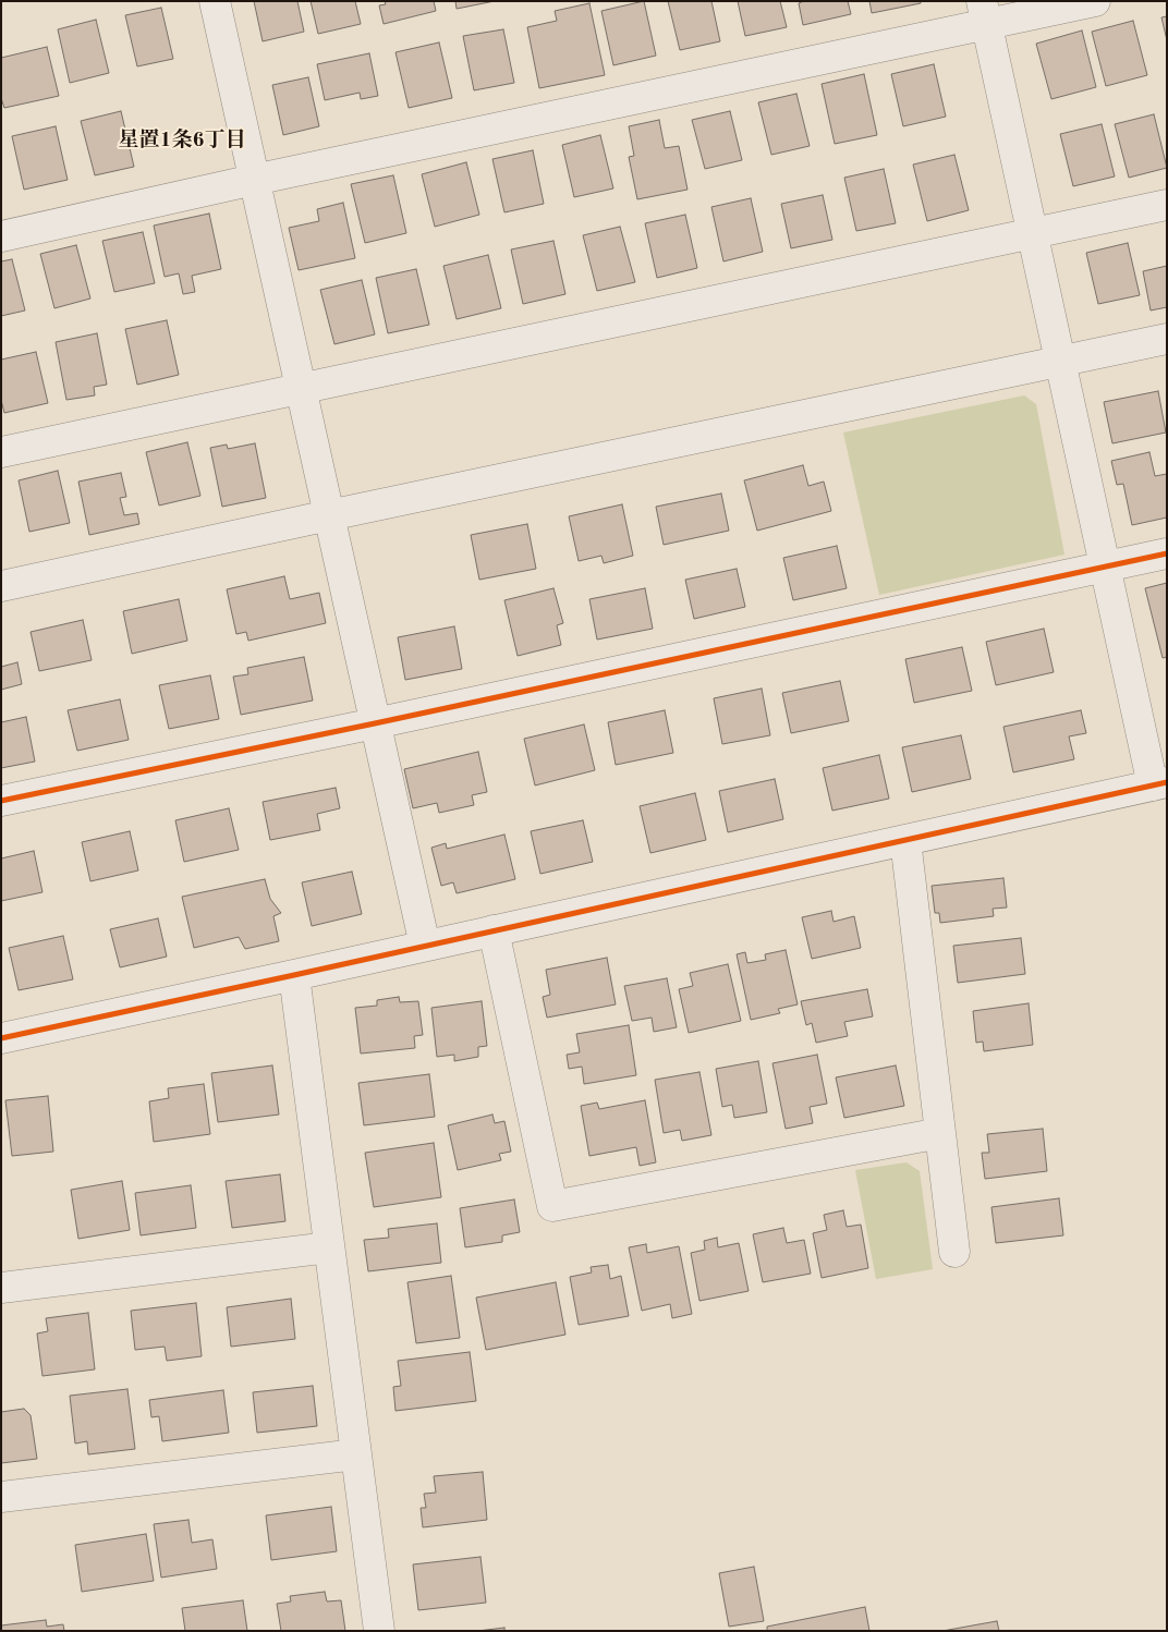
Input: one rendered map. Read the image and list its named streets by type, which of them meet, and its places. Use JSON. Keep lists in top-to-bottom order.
{
  "districts": ["星置1条6丁目"]
}
